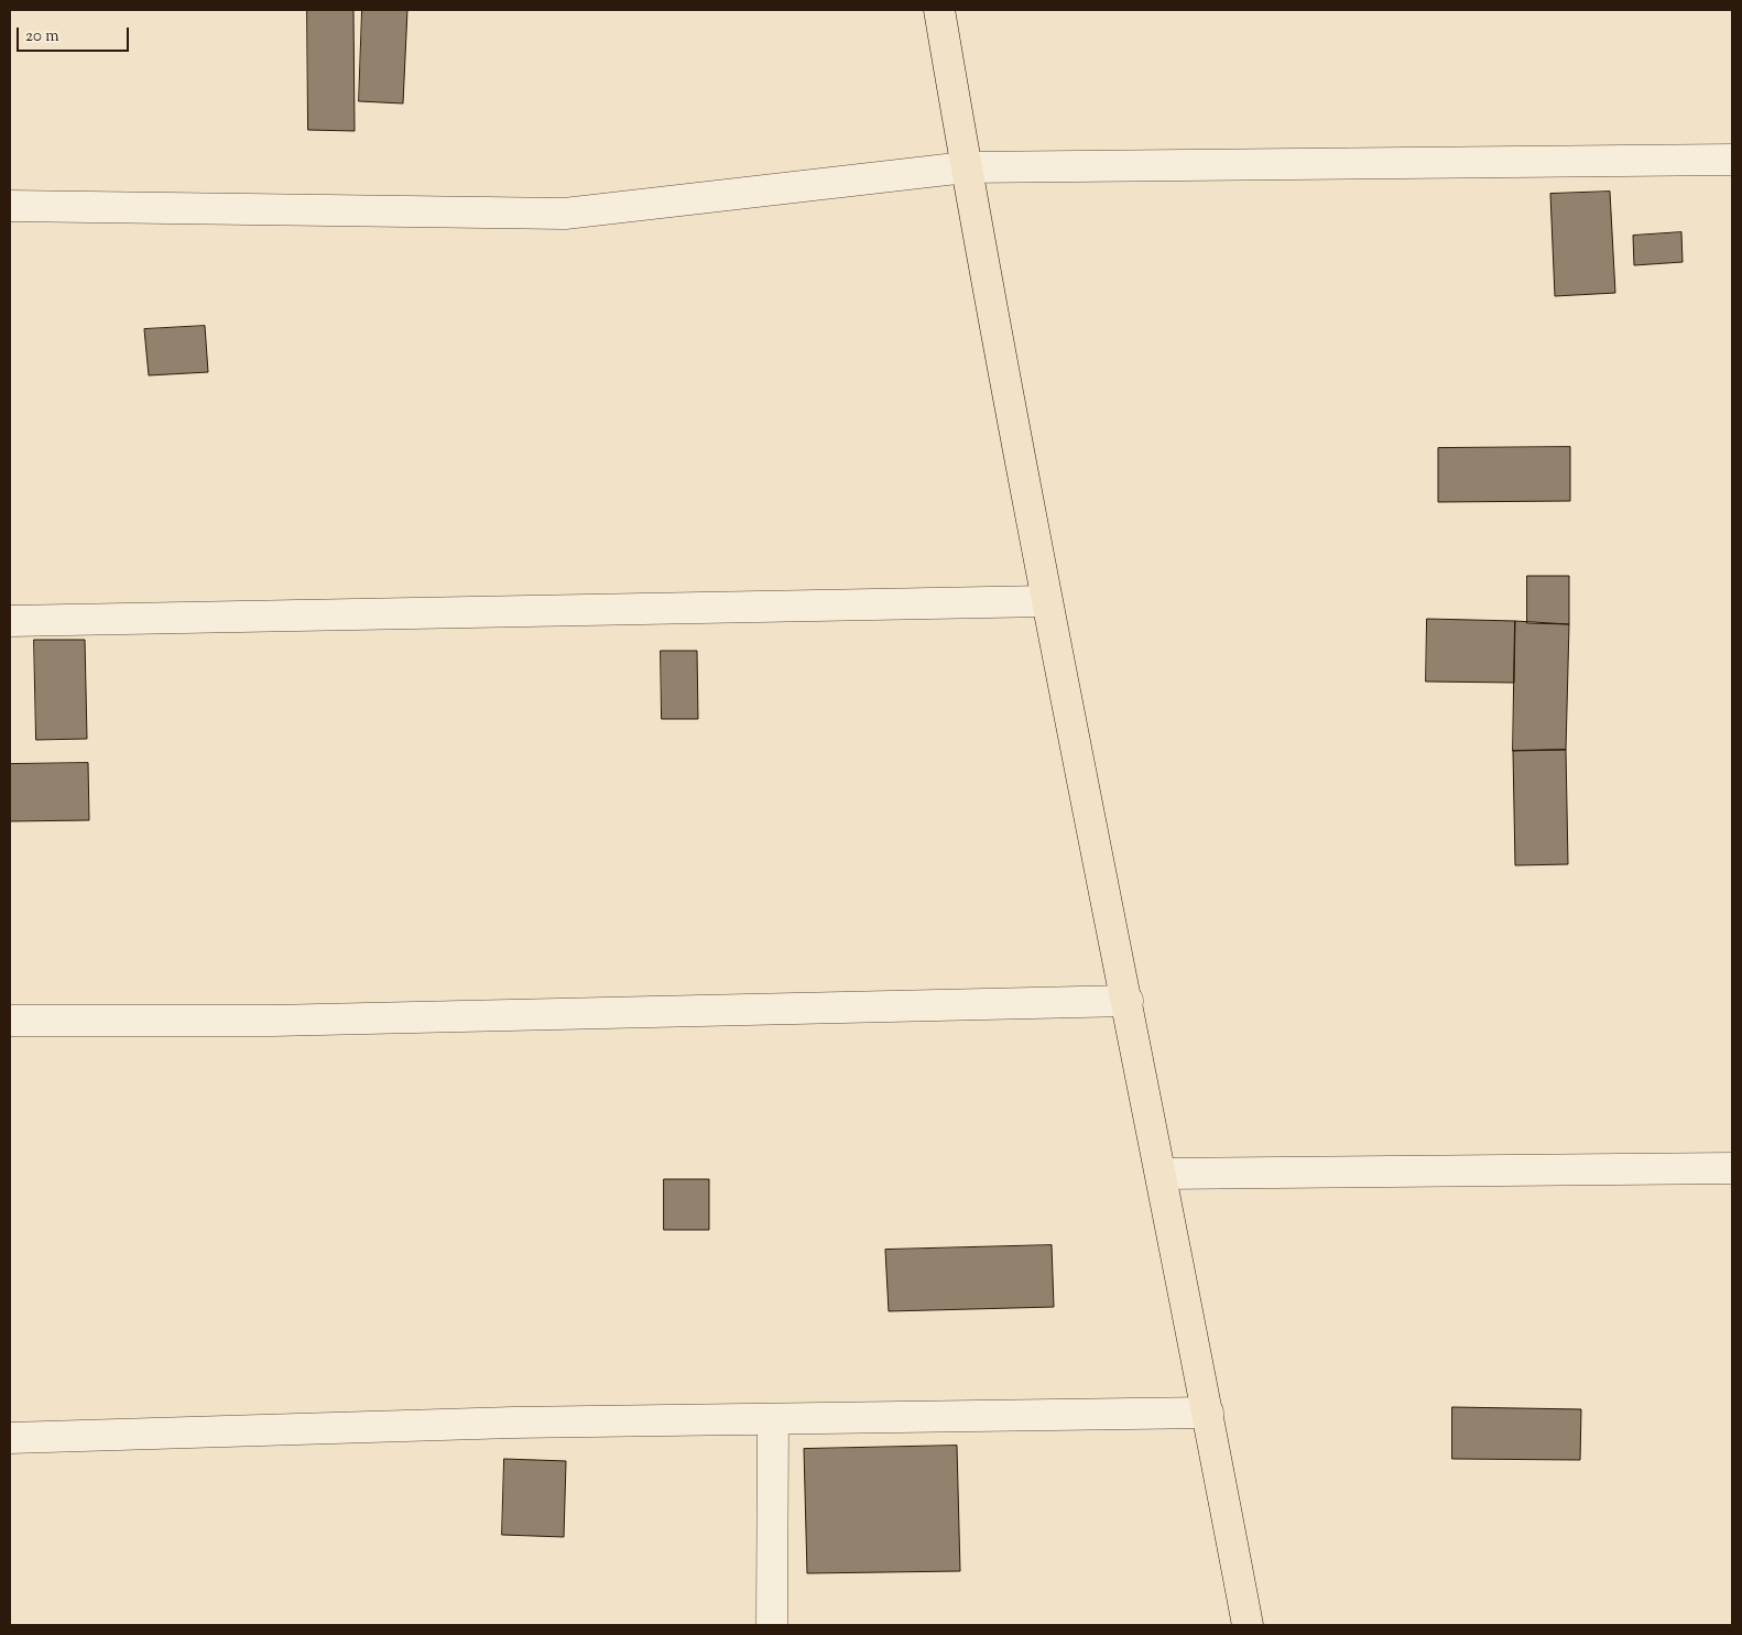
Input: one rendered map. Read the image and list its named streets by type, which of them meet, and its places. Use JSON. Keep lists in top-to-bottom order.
{
  "scale_bar": "20 m"
}
